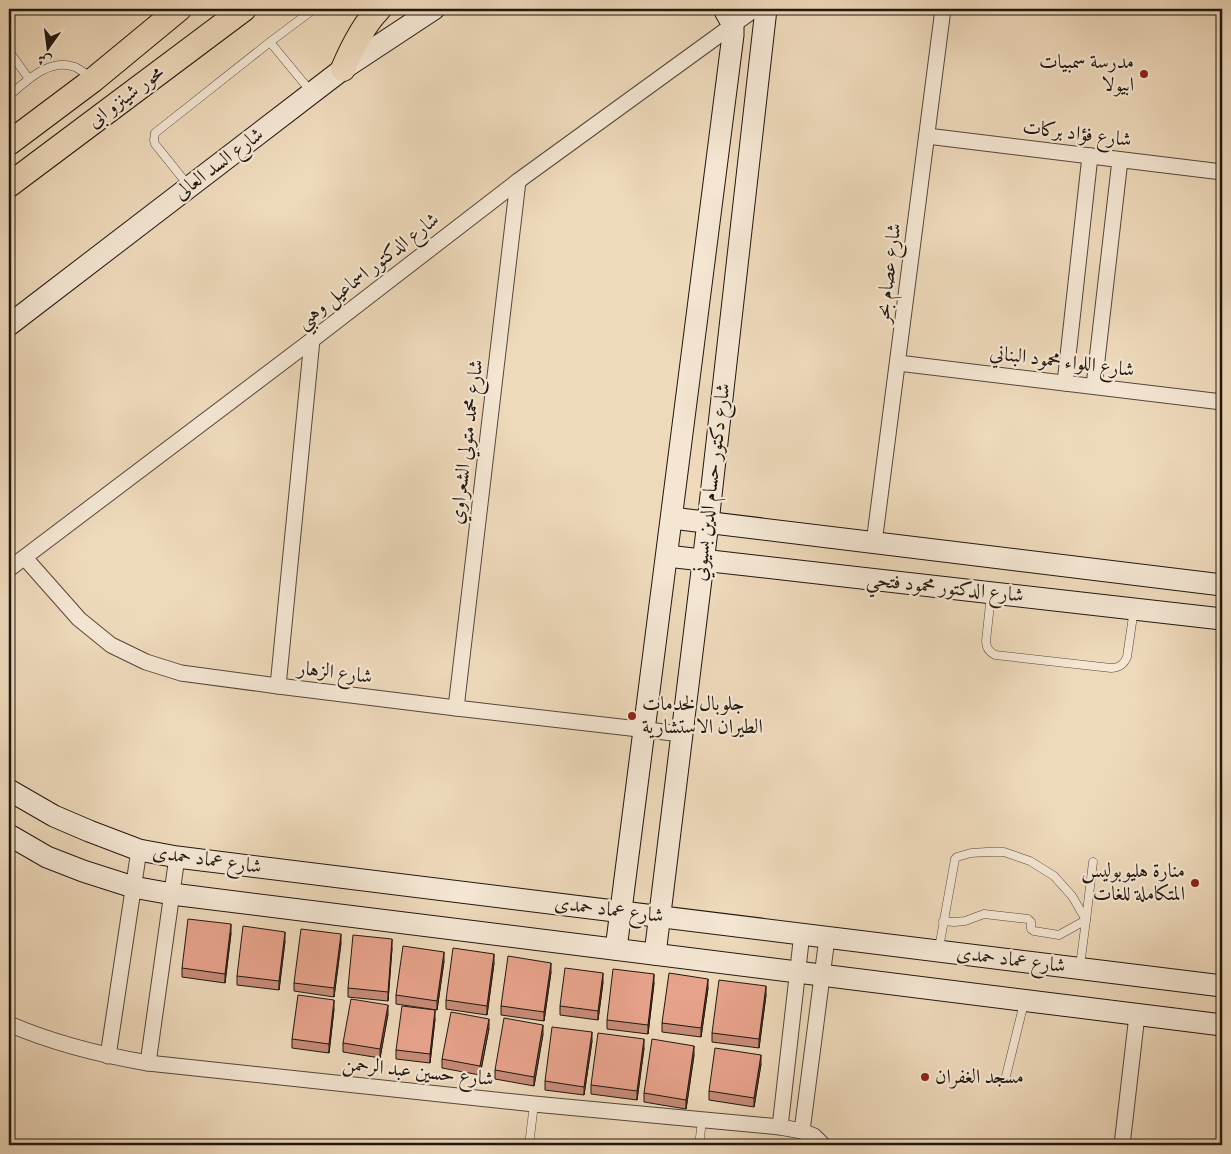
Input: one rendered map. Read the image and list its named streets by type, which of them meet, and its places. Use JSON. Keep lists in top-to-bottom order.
{
  "streets": {
    "main road": ["محور شينزو ابى"],
    "street": [
      "شارع فؤاد بركات",
      "شارع السد العالى",
      "شارع الدكتور اسماعيل وهبي",
      "شارع عصام بحر",
      "شارع اللواء محمود البناني",
      "شارع محمد متولي الشعراوي",
      "شارع دكتور حسام الدين بسيوني",
      "شارع الدكتور محمود فتحي",
      "شارع الزهار",
      "شارع عماد حمدى",
      "شارع حسين عبد الرحمن"
    ]
  },
  "crossings": [
    ["شارع فؤاد بركات", "شارع عصام بحر"],
    ["شارع الدكتور اسماعيل وهبي", "شارع محمد متولي الشعراوي"],
    ["شارع الدكتور اسماعيل وهبي", "شارع دكتور حسام الدين بسيوني"],
    ["شارع الدكتور اسماعيل وهبي", "شارع الزهار"],
    ["شارع عصام بحر", "شارع اللواء محمود البناني"],
    ["شارع عصام بحر", "شارع الدكتور محمود فتحي"],
    ["شارع محمد متولي الشعراوي", "شارع الزهار"],
    ["شارع دكتور حسام الدين بسيوني", "شارع الدكتور محمود فتحي"],
    ["شارع دكتور حسام الدين بسيوني", "شارع الزهار"],
    ["شارع دكتور حسام الدين بسيوني", "شارع عماد حمدى"]
  ],
  "places": [
    "مدرسة سمبيات ابيولا",
    "جلوبال لخدمات الطيران الاستشارية",
    "منارة هليوبوليس المتكاملة للغات",
    "مسجد الغفران"
  ],
  "north": "bottom"
}
